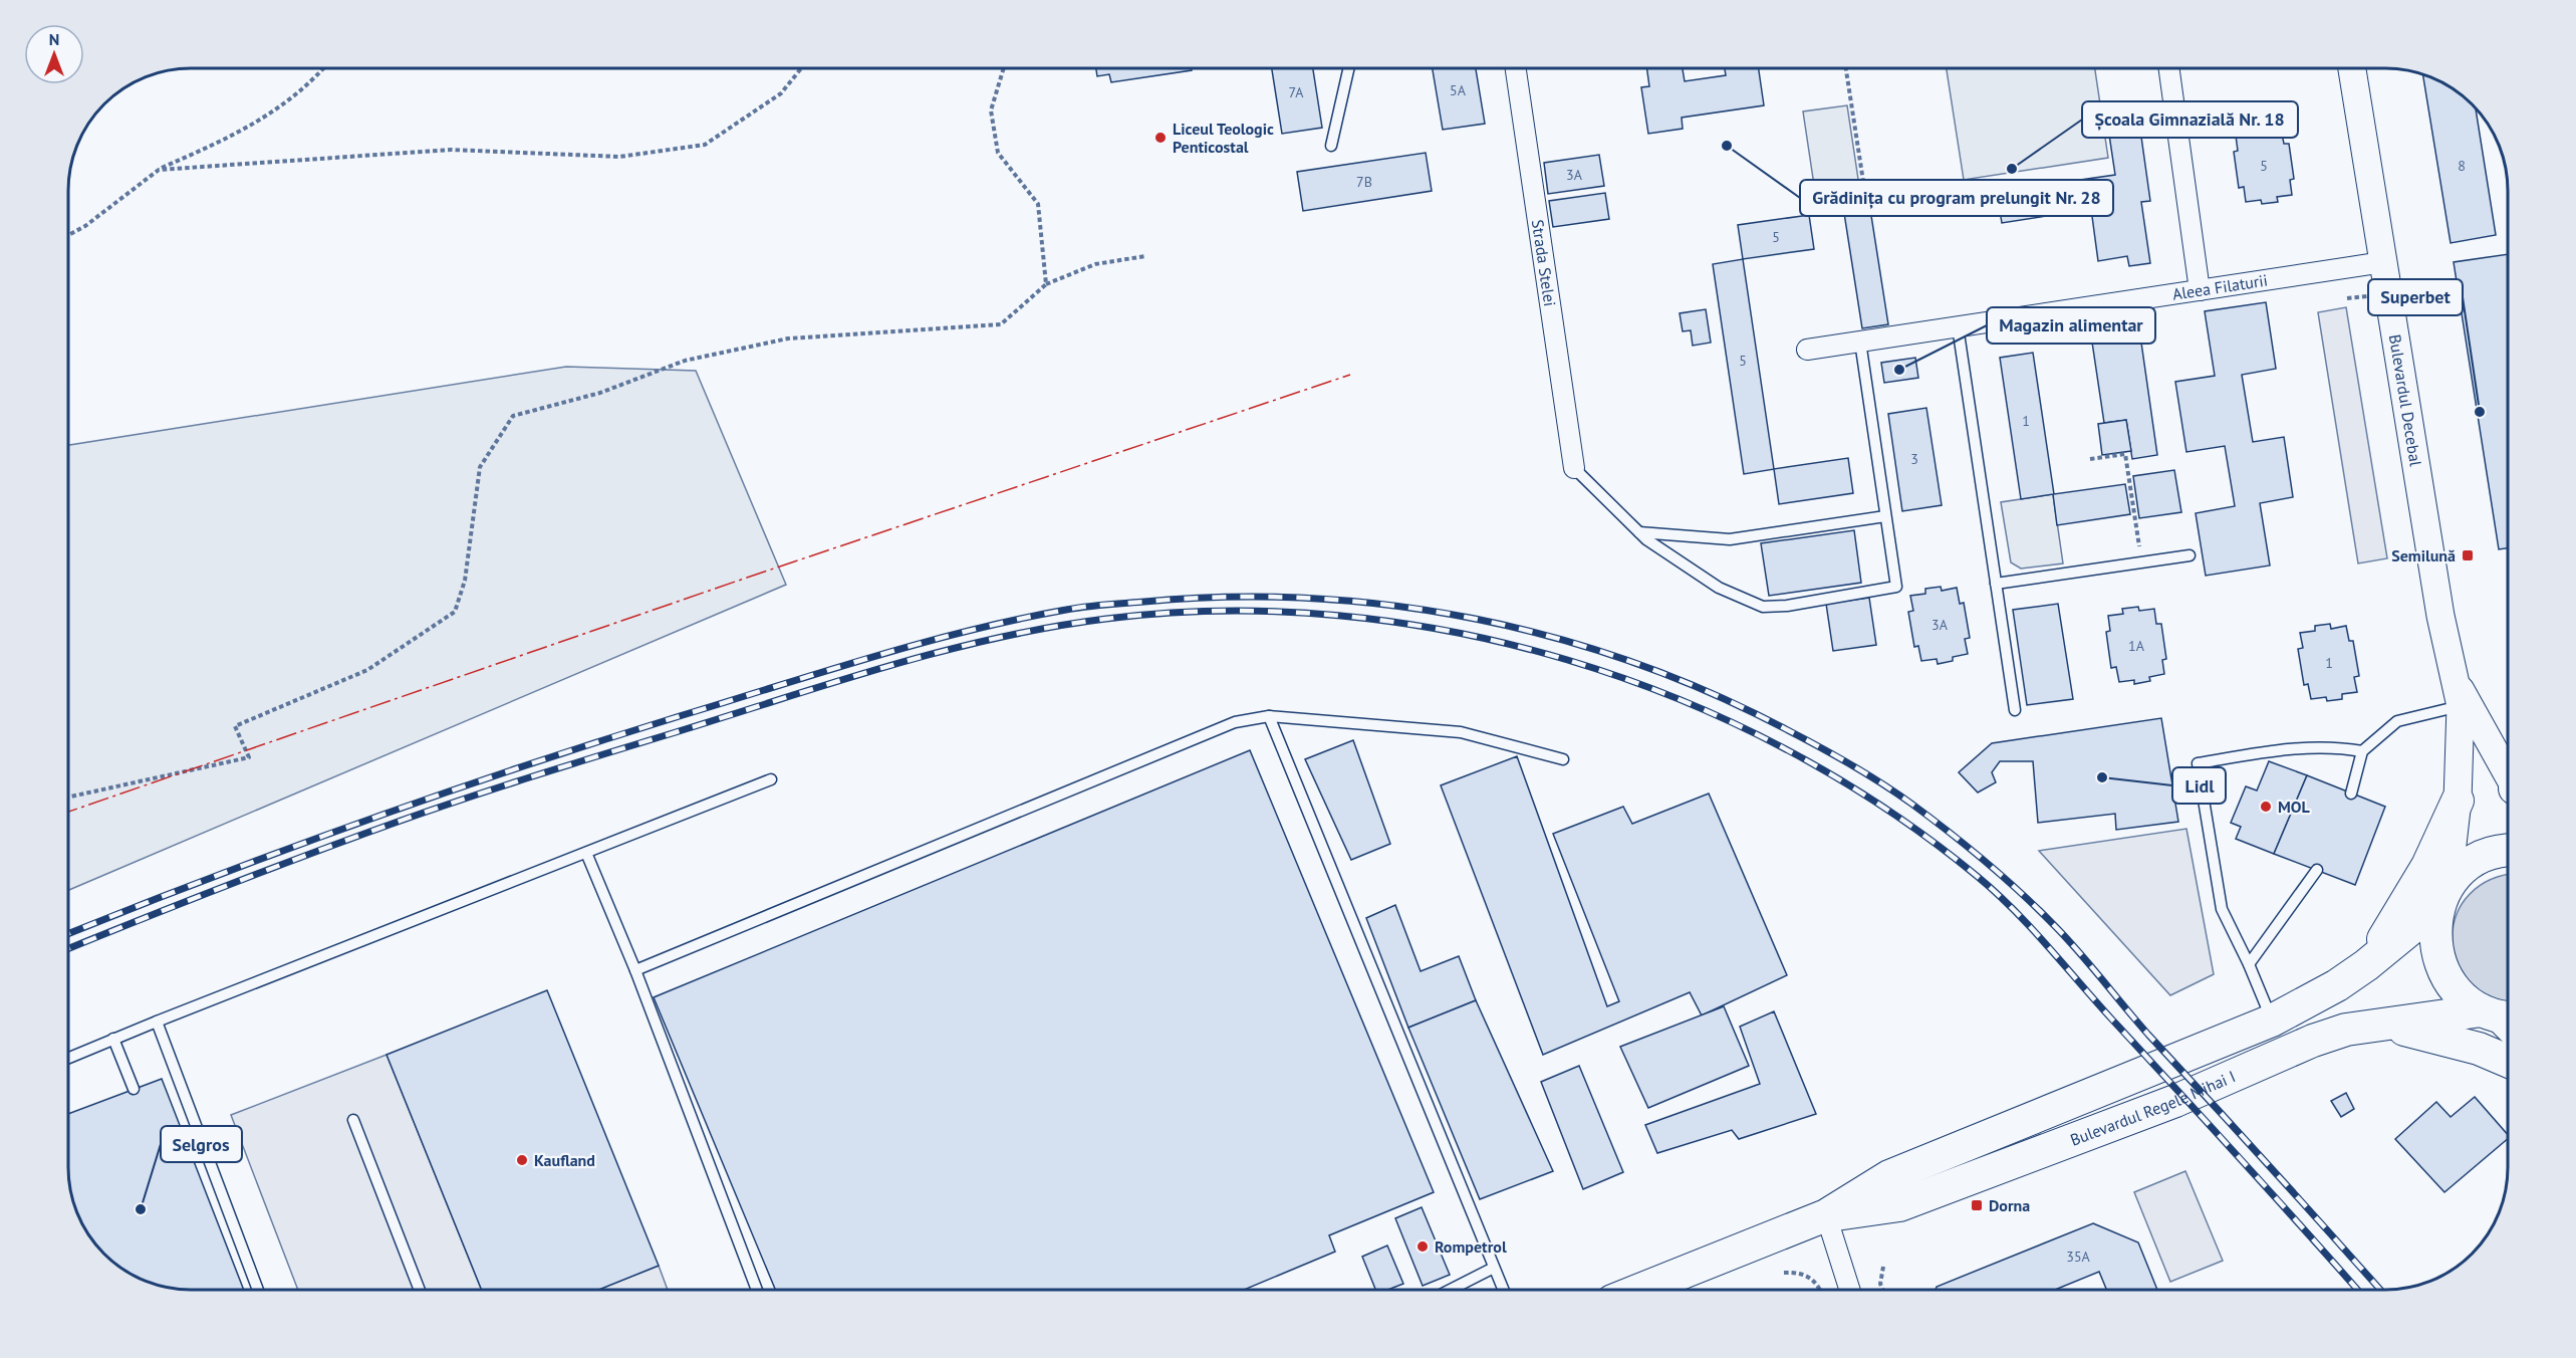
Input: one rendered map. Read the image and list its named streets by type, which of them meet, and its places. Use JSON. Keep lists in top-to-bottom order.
{
  "streets": {
    "main road": ["Bulevardul Decebal", "Bulevardul Regele Mihai I"],
    "street": ["Strada Stelei", "Aleea Filaturii"]
  },
  "crossings": [
    ["Aleea Filaturii", "Bulevardul Decebal"],
    ["Bulevardul Decebal", "Bulevardul Regele Mihai I"]
  ],
  "places": {
    "other": [
      "Liceul Teologic Penticostal",
      "Grădinița cu program prelungit Nr. 28",
      "Școala Gimnazială Nr. 18",
      "Magazin alimentar",
      "Superbet",
      "Lidl",
      "MOL",
      "Kaufland",
      "Selgros",
      "Rompetrol"
    ],
    "transit": ["Semilună", "Dorna"]
  },
  "house_numbers": [
    "5A",
    "7A",
    "5",
    "8",
    "3A",
    "7B",
    "5",
    "5",
    "1",
    "3",
    "3A",
    "1A",
    "1",
    "35A"
  ],
  "north": "top"
}
